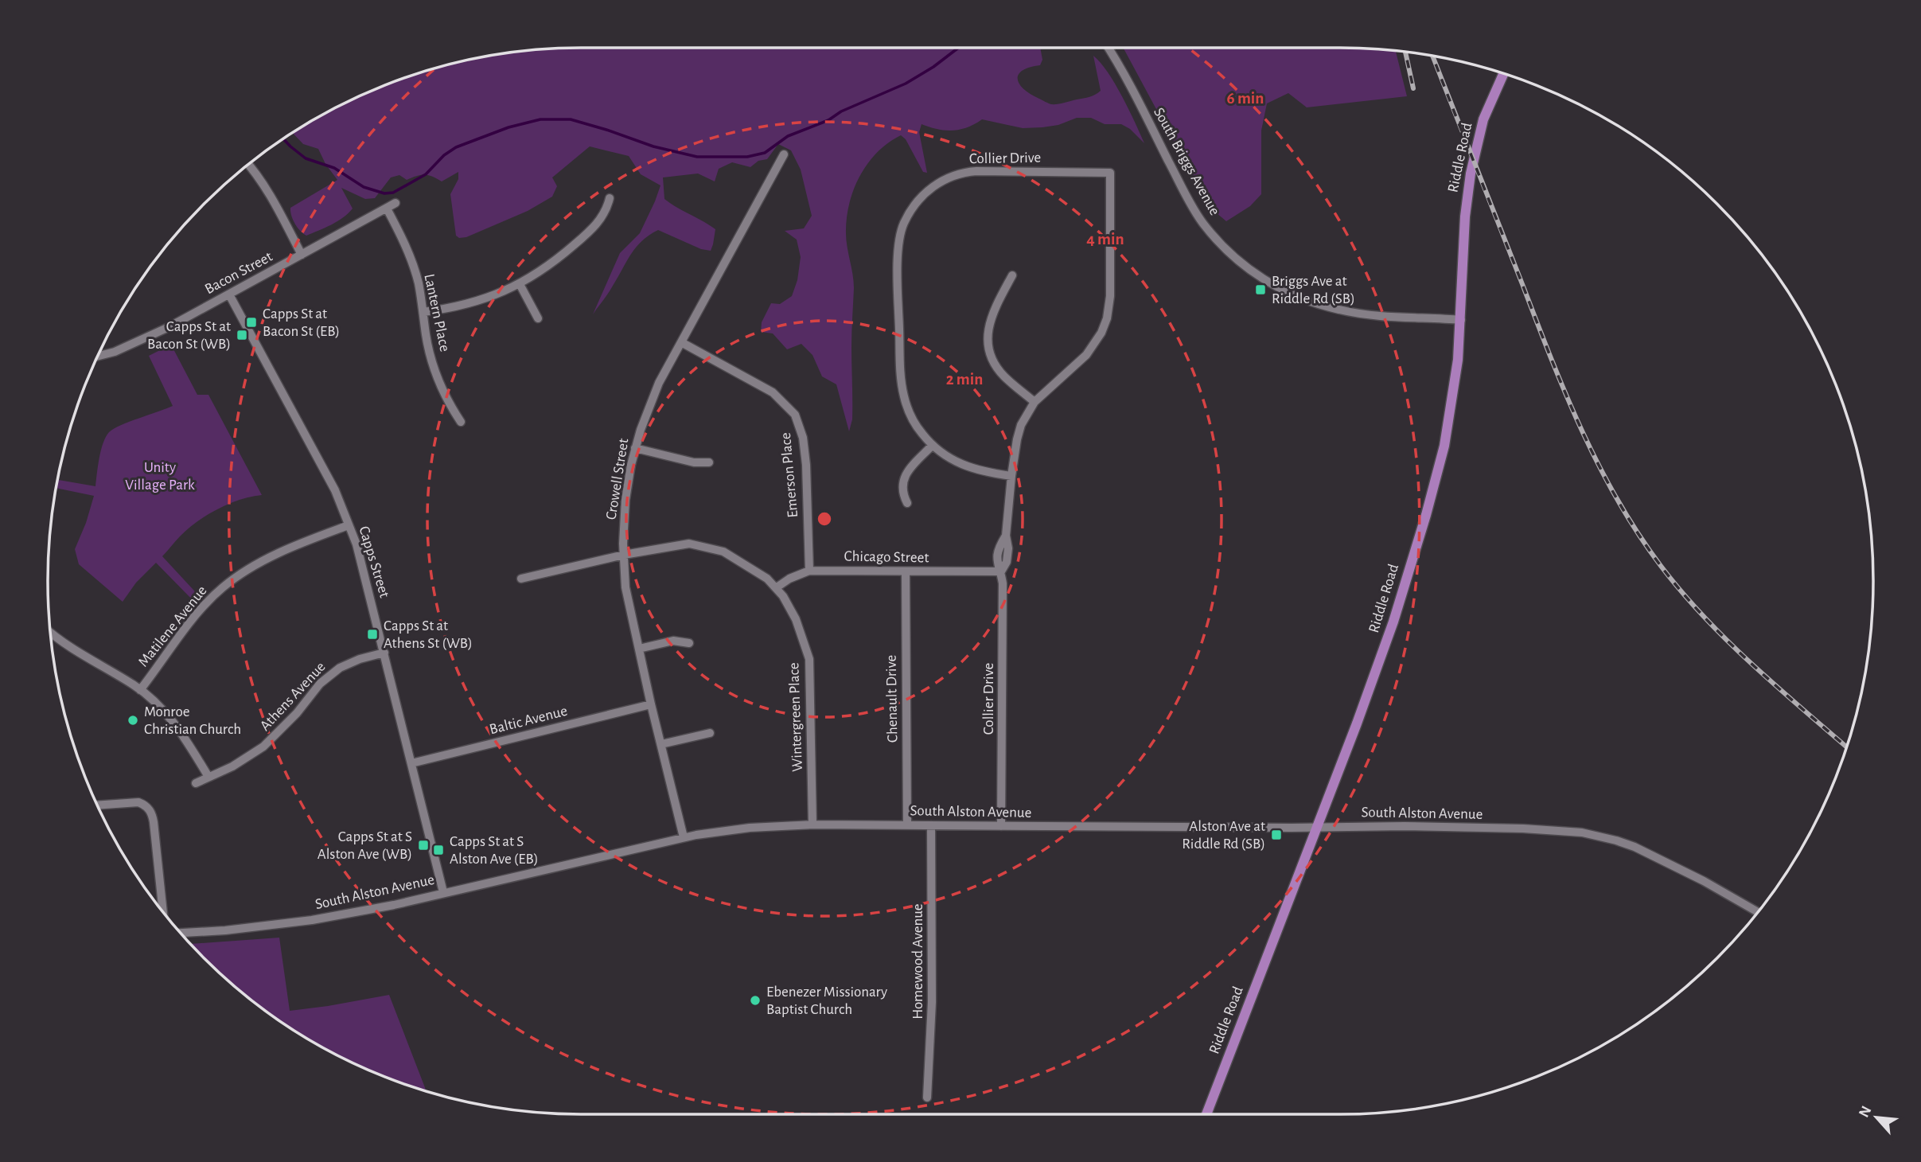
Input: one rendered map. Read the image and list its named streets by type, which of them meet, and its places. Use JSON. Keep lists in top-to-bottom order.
{
  "streets": {
    "main road": ["Riddle Road"],
    "street": [
      "Collier Drive",
      "South Briggs Avenue",
      "Bacon Street",
      "Lantern Place",
      "Emerson Place",
      "Crowell Street",
      "Chicago Street",
      "Capps Street",
      "Matilene Avenue",
      "Athens Avenue",
      "Chenault Drive",
      "Wintergreen Place",
      "Baltic Avenue",
      "South Alston Avenue",
      "Homewood Avenue"
    ]
  },
  "crossings": [
    ["Riddle Road", "South Briggs Avenue"],
    ["Riddle Road", "South Alston Avenue"],
    ["Collier Drive", "Chicago Street"],
    ["Collier Drive", "South Alston Avenue"],
    ["Bacon Street", "Lantern Place"],
    ["Bacon Street", "Capps Street"],
    ["Emerson Place", "Crowell Street"],
    ["Emerson Place", "Chicago Street"],
    ["Crowell Street", "Wintergreen Place"],
    ["Crowell Street", "Baltic Avenue"],
    ["Crowell Street", "South Alston Avenue"],
    ["Chicago Street", "Chenault Drive"],
    ["Chicago Street", "Wintergreen Place"],
    ["Capps Street", "Matilene Avenue"],
    ["Capps Street", "Athens Avenue"],
    ["Capps Street", "Baltic Avenue"],
    ["Capps Street", "South Alston Avenue"],
    ["Chenault Drive", "South Alston Avenue"],
    ["Wintergreen Place", "South Alston Avenue"],
    ["South Alston Avenue", "Homewood Avenue"]
  ],
  "parks": ["Unity Village Park"],
  "places": {
    "transit": [
      "Briggs Ave at Riddle Rd (SB)",
      "Capps St at Bacon St (EB)",
      "Capps St at Bacon St (WB)",
      "Capps St at Athens St (WB)",
      "Alston Ave at Riddle Rd (SB)",
      "Capps St at S Alston Ave (WB)",
      "Capps St at S Alston Ave (EB)"
    ],
    "other": ["Monroe Christian Church", "Ebenezer Missionary Baptist Church"]
  },
  "north": "top left",
  "rings": ["6 min", "4 min", "2 min"]
}
